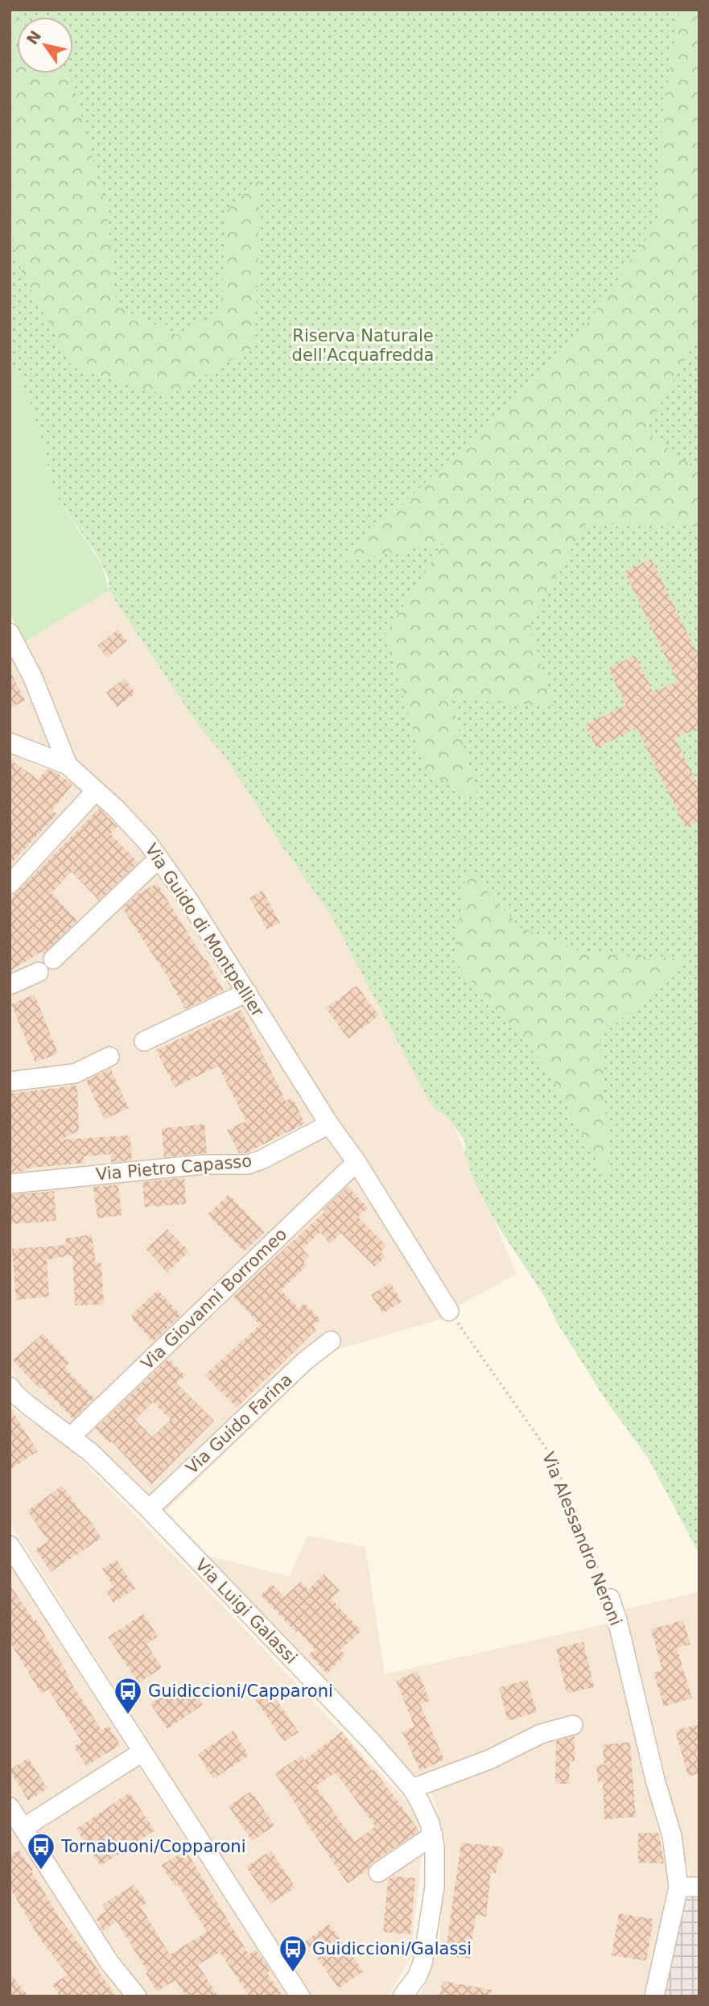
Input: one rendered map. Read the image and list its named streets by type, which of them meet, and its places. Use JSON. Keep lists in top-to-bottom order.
{
  "streets": {
    "street": [
      "Via Guido di Montpellier",
      "Via Pietro Capasso",
      "Via Giovanni Borromeo",
      "Via Guido Farina",
      "Via Alessandro Neroni",
      "Via Luigi Galassi"
    ]
  },
  "crossings": [
    ["Via Guido di Montpellier", "Via Pietro Capasso"],
    ["Via Guido di Montpellier", "Via Giovanni Borromeo"],
    ["Via Giovanni Borromeo", "Via Luigi Galassi"],
    ["Via Guido Farina", "Via Luigi Galassi"]
  ],
  "parks": ["Riserva Naturale dell'Acquafredda"],
  "places": {
    "bus stop": ["Guidiccioni/Capparoni", "Tornabuoni/Copparoni", "Guidiccioni/Galassi"]
  },
  "north": "top left"
}
